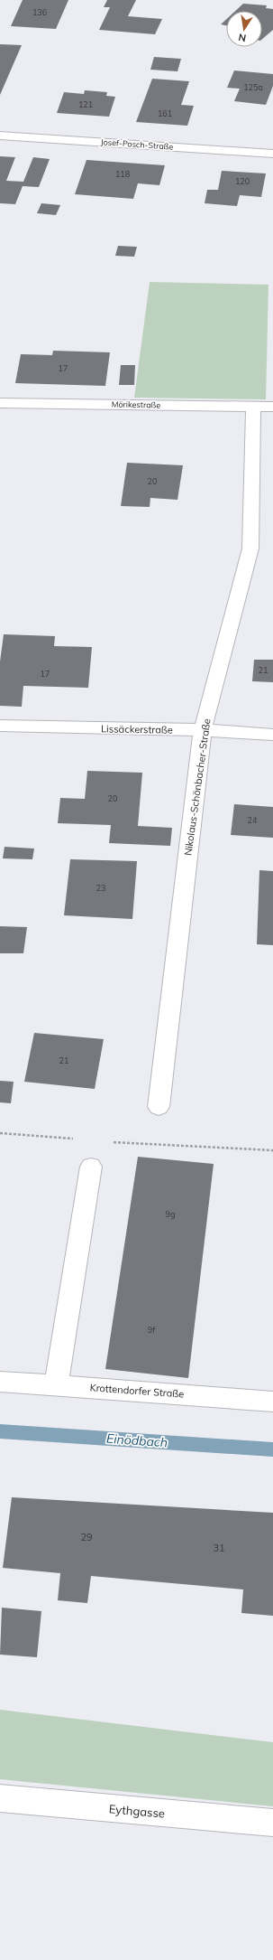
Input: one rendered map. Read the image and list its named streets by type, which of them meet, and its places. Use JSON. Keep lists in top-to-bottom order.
{
  "streets": {
    "street": [
      "Josef-Posch-Straße",
      "Mörikestraße",
      "Lissäckerstraße",
      "Nikolaus-Schönbacher-Straße",
      "Krottendorfer Straße",
      "Eythgasse"
    ]
  },
  "crossings": [
    ["Mörikestraße", "Nikolaus-Schönbacher-Straße"],
    ["Lissäckerstraße", "Nikolaus-Schönbacher-Straße"]
  ],
  "water": ["Einödbach"],
  "house_numbers": [
    "136",
    "125a",
    "121",
    "161",
    "118",
    "120",
    "17",
    "20",
    "21",
    "17",
    "20",
    "24",
    "23",
    "21",
    "9g",
    "9f",
    "29",
    "31"
  ],
  "north": "bottom"
}
